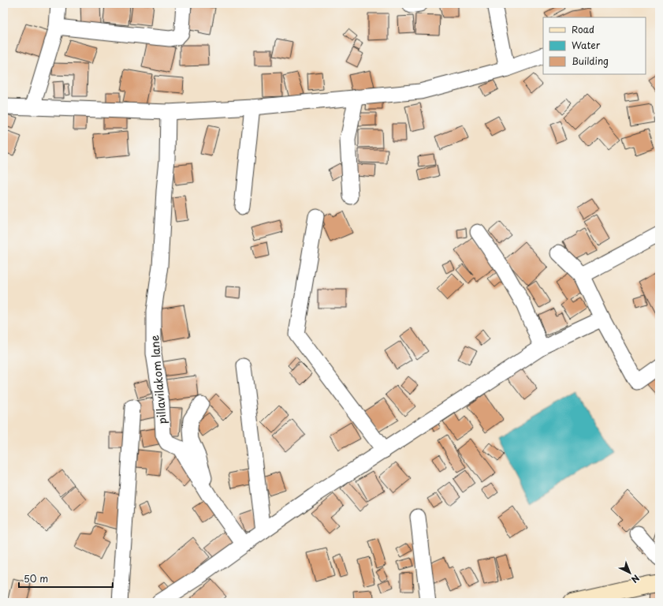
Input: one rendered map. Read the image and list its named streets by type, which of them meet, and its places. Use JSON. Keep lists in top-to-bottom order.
{
  "streets": {
    "street": ["pillavilakom lane"]
  },
  "legend": ["Road", "Water", "Building"],
  "scale_bar": "50 m",
  "north": "bottom right"
}
